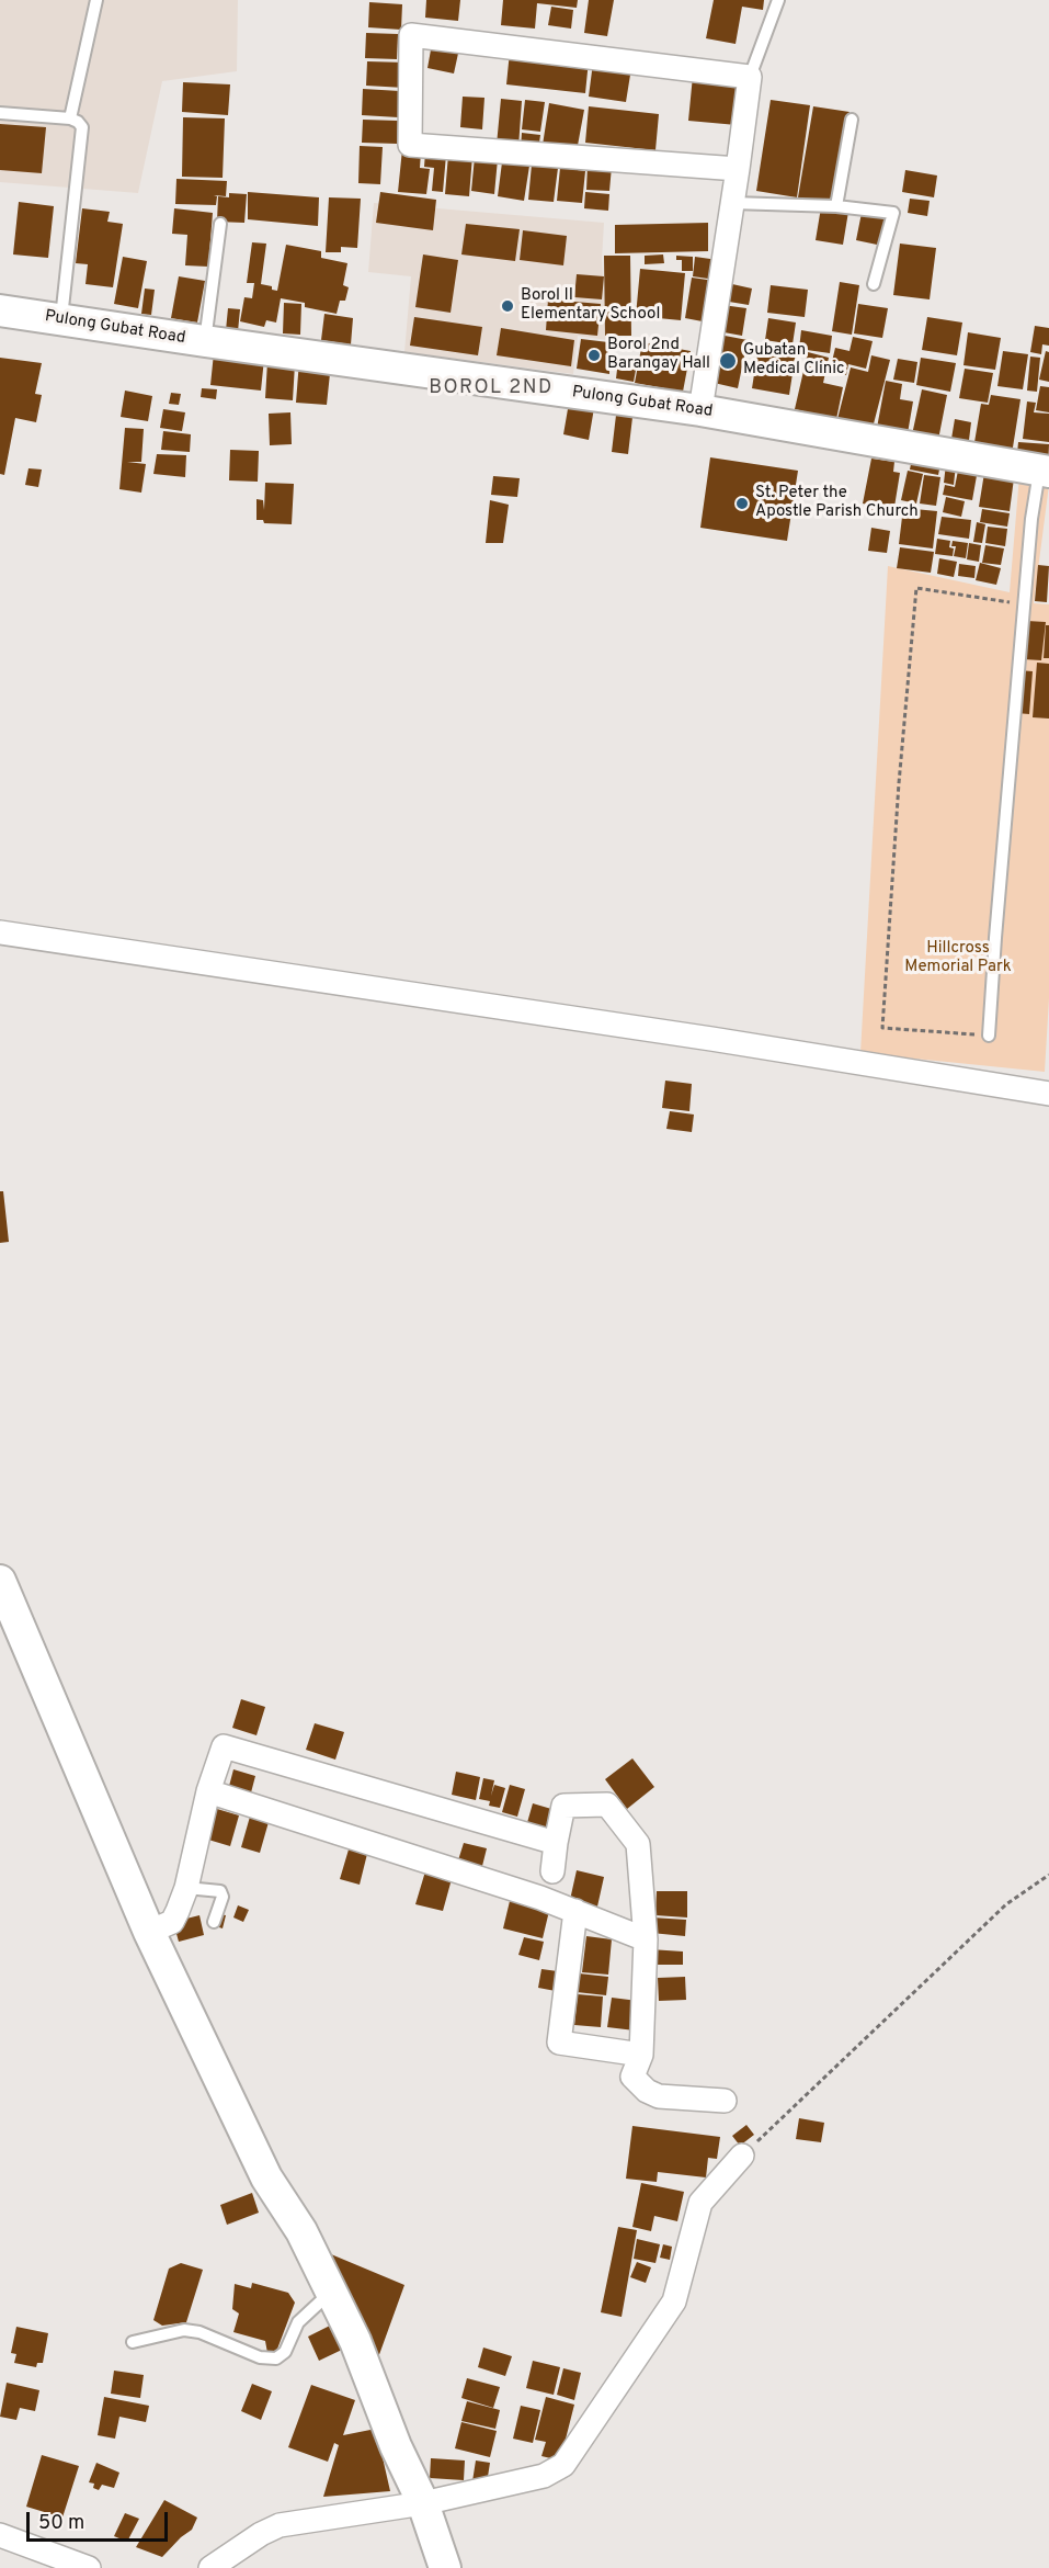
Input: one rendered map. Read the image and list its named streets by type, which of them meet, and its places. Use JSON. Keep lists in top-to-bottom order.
{
  "streets": {
    "street": ["Pulong Gubat Road"]
  },
  "districts": ["BOROL 2ND"],
  "parks": ["Hillcross Memorial Park"],
  "places": [
    "Borol II Elementary School",
    "Borol 2nd Barangay Hall",
    "Gubatan Medical Clinic",
    "St. Peter the Apostle Parish Church"
  ],
  "scale_bar": "50 m"
}
